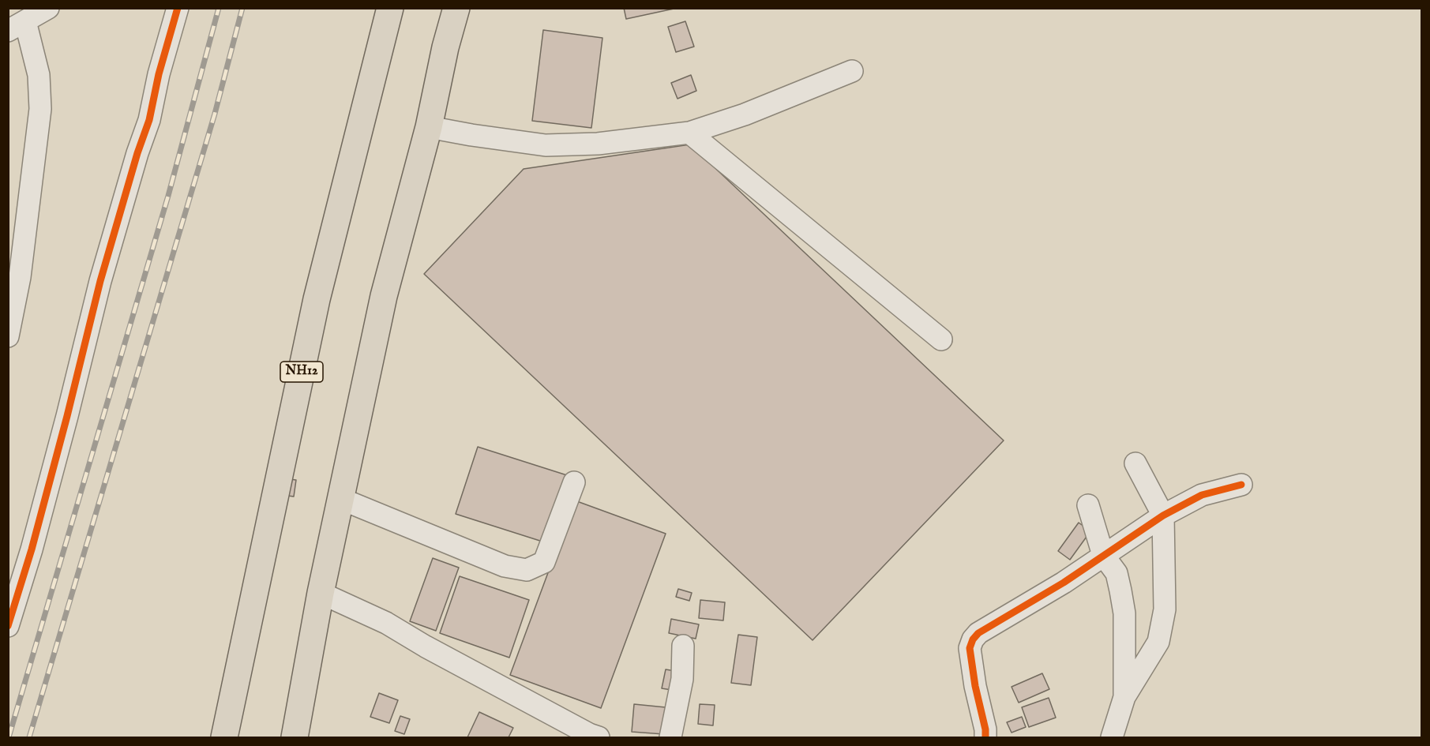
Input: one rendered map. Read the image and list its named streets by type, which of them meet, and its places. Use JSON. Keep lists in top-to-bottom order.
{
  "streets": {
    "highway": ["NH12"]
  }
}
